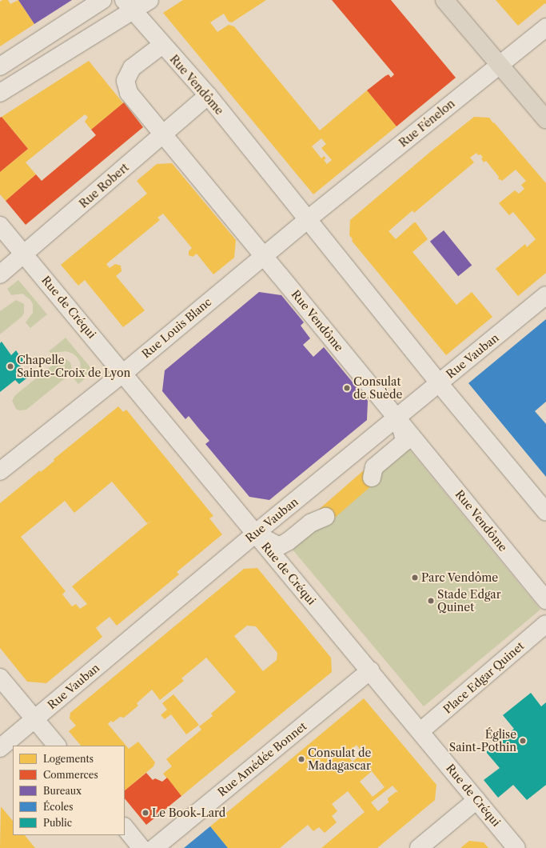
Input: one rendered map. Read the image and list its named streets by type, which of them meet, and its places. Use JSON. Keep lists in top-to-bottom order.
{
  "streets": {
    "street": [
      "Rue Vendôme",
      "Rue Fénelon",
      "Rue Robert",
      "Rue de Créqui",
      "Rue Louis Blanc",
      "Rue Vauban",
      "Place Edgar Quinet",
      "Rue Amédée Bonnet"
    ]
  },
  "crossings": [
    ["Rue Vendôme", "Rue Fénelon"],
    ["Rue Vendôme", "Rue Robert"],
    ["Rue Vendôme", "Rue Louis Blanc"],
    ["Rue Vendôme", "Rue Vauban"],
    ["Rue Fénelon", "Rue Louis Blanc"],
    ["Rue Robert", "Rue de Créqui"],
    ["Rue de Créqui", "Rue Louis Blanc"],
    ["Rue de Créqui", "Rue Vauban"],
    ["Rue de Créqui", "Place Edgar Quinet"],
    ["Rue de Créqui", "Rue Amédée Bonnet"]
  ],
  "places": [
    "Chapelle Sainte-Croix de Lyon",
    "Consulat de Suède",
    "Parc Vendôme",
    "Stade Edgar Quinet",
    "Église Saint-Pothin",
    "Consulat de Madagascar",
    "Le Book-Lard"
  ],
  "legend": [
    "Logements",
    "Commerces",
    "Bureaux",
    "Écoles",
    "Public"
  ]
}
